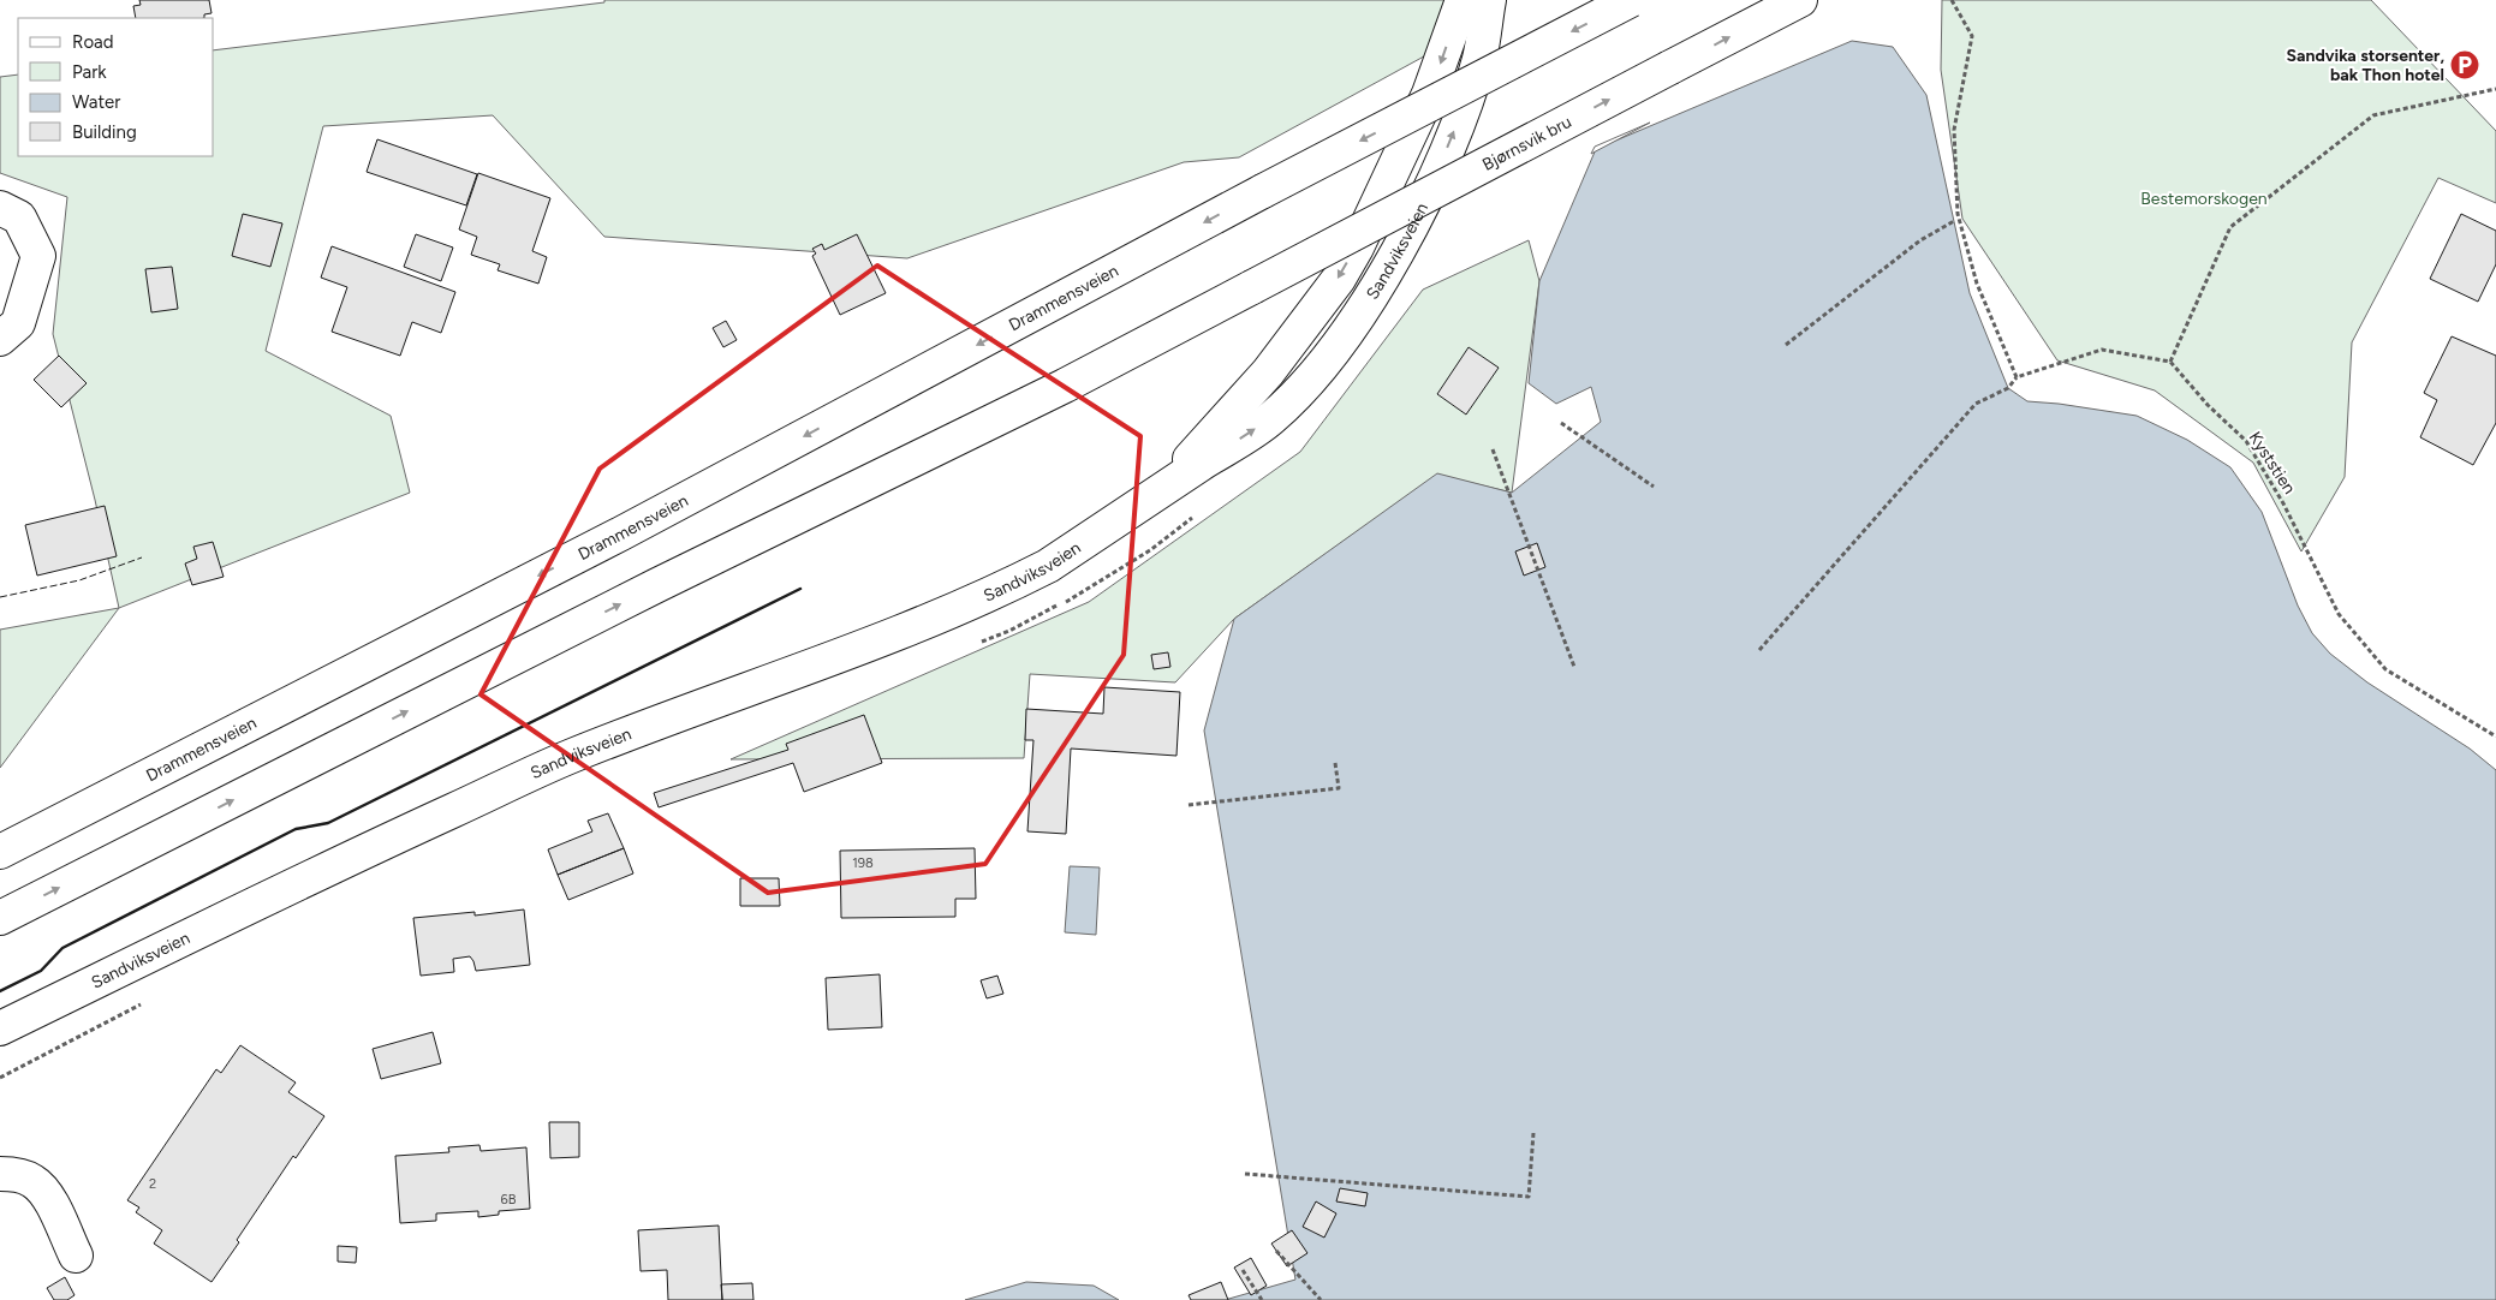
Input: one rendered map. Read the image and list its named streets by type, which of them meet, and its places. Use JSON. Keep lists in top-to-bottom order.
{
  "streets": {
    "main road": ["Bjørnsvik bru", "Sandviksveien", "Drammensveien"],
    "path": ["Kyststien"]
  },
  "one_way": ["Bjørnsvik bru", "Drammensveien"],
  "parks": ["Bestemorskogen"],
  "places": {
    "parking": ["Sandvika storsenter, bak Thon hotel"]
  },
  "house_numbers": ["198", "2", "6B"],
  "legend": [
    "Road",
    "Park",
    "Water",
    "Building"
  ]
}
